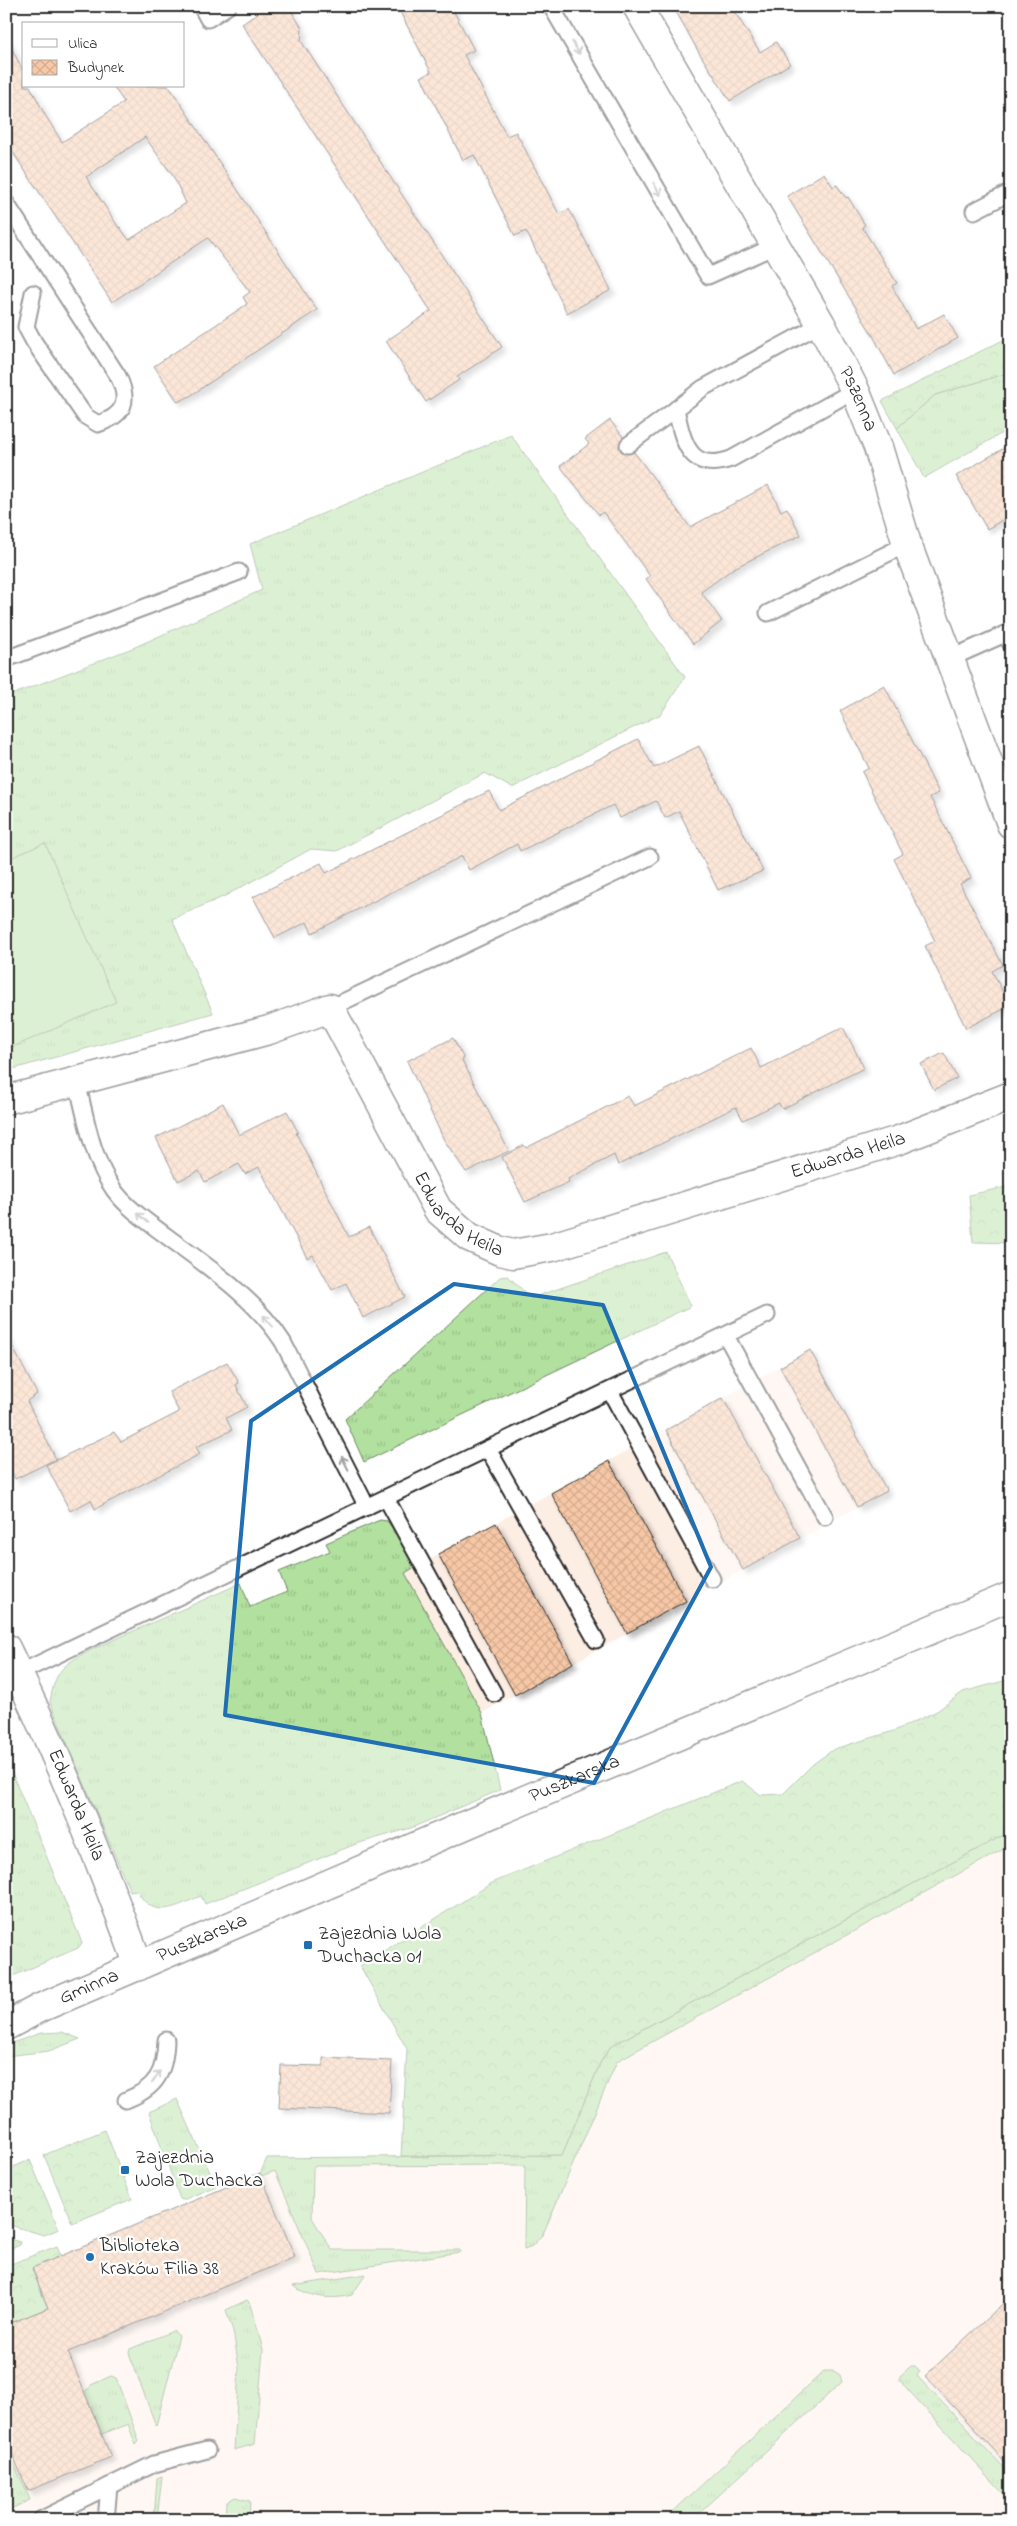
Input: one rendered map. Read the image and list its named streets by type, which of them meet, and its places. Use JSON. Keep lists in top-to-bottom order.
{
  "streets": {
    "street": [
      "Pszenna",
      "Edwarda Heila",
      "Puszkarska",
      "Gminna"
    ]
  },
  "crossings": [
    ["Edwarda Heila", "Puszkarska"],
    ["Edwarda Heila", "Gminna"],
    ["Puszkarska", "Gminna"]
  ],
  "places": {
    "transit": ["Zajezdnia Wola Duchacka 01", "Zajezdnia Wola Duchacka"],
    "other": ["Biblioteka Kraków Filia 38"]
  },
  "legend": ["Ulica", "Budynek"]
}
